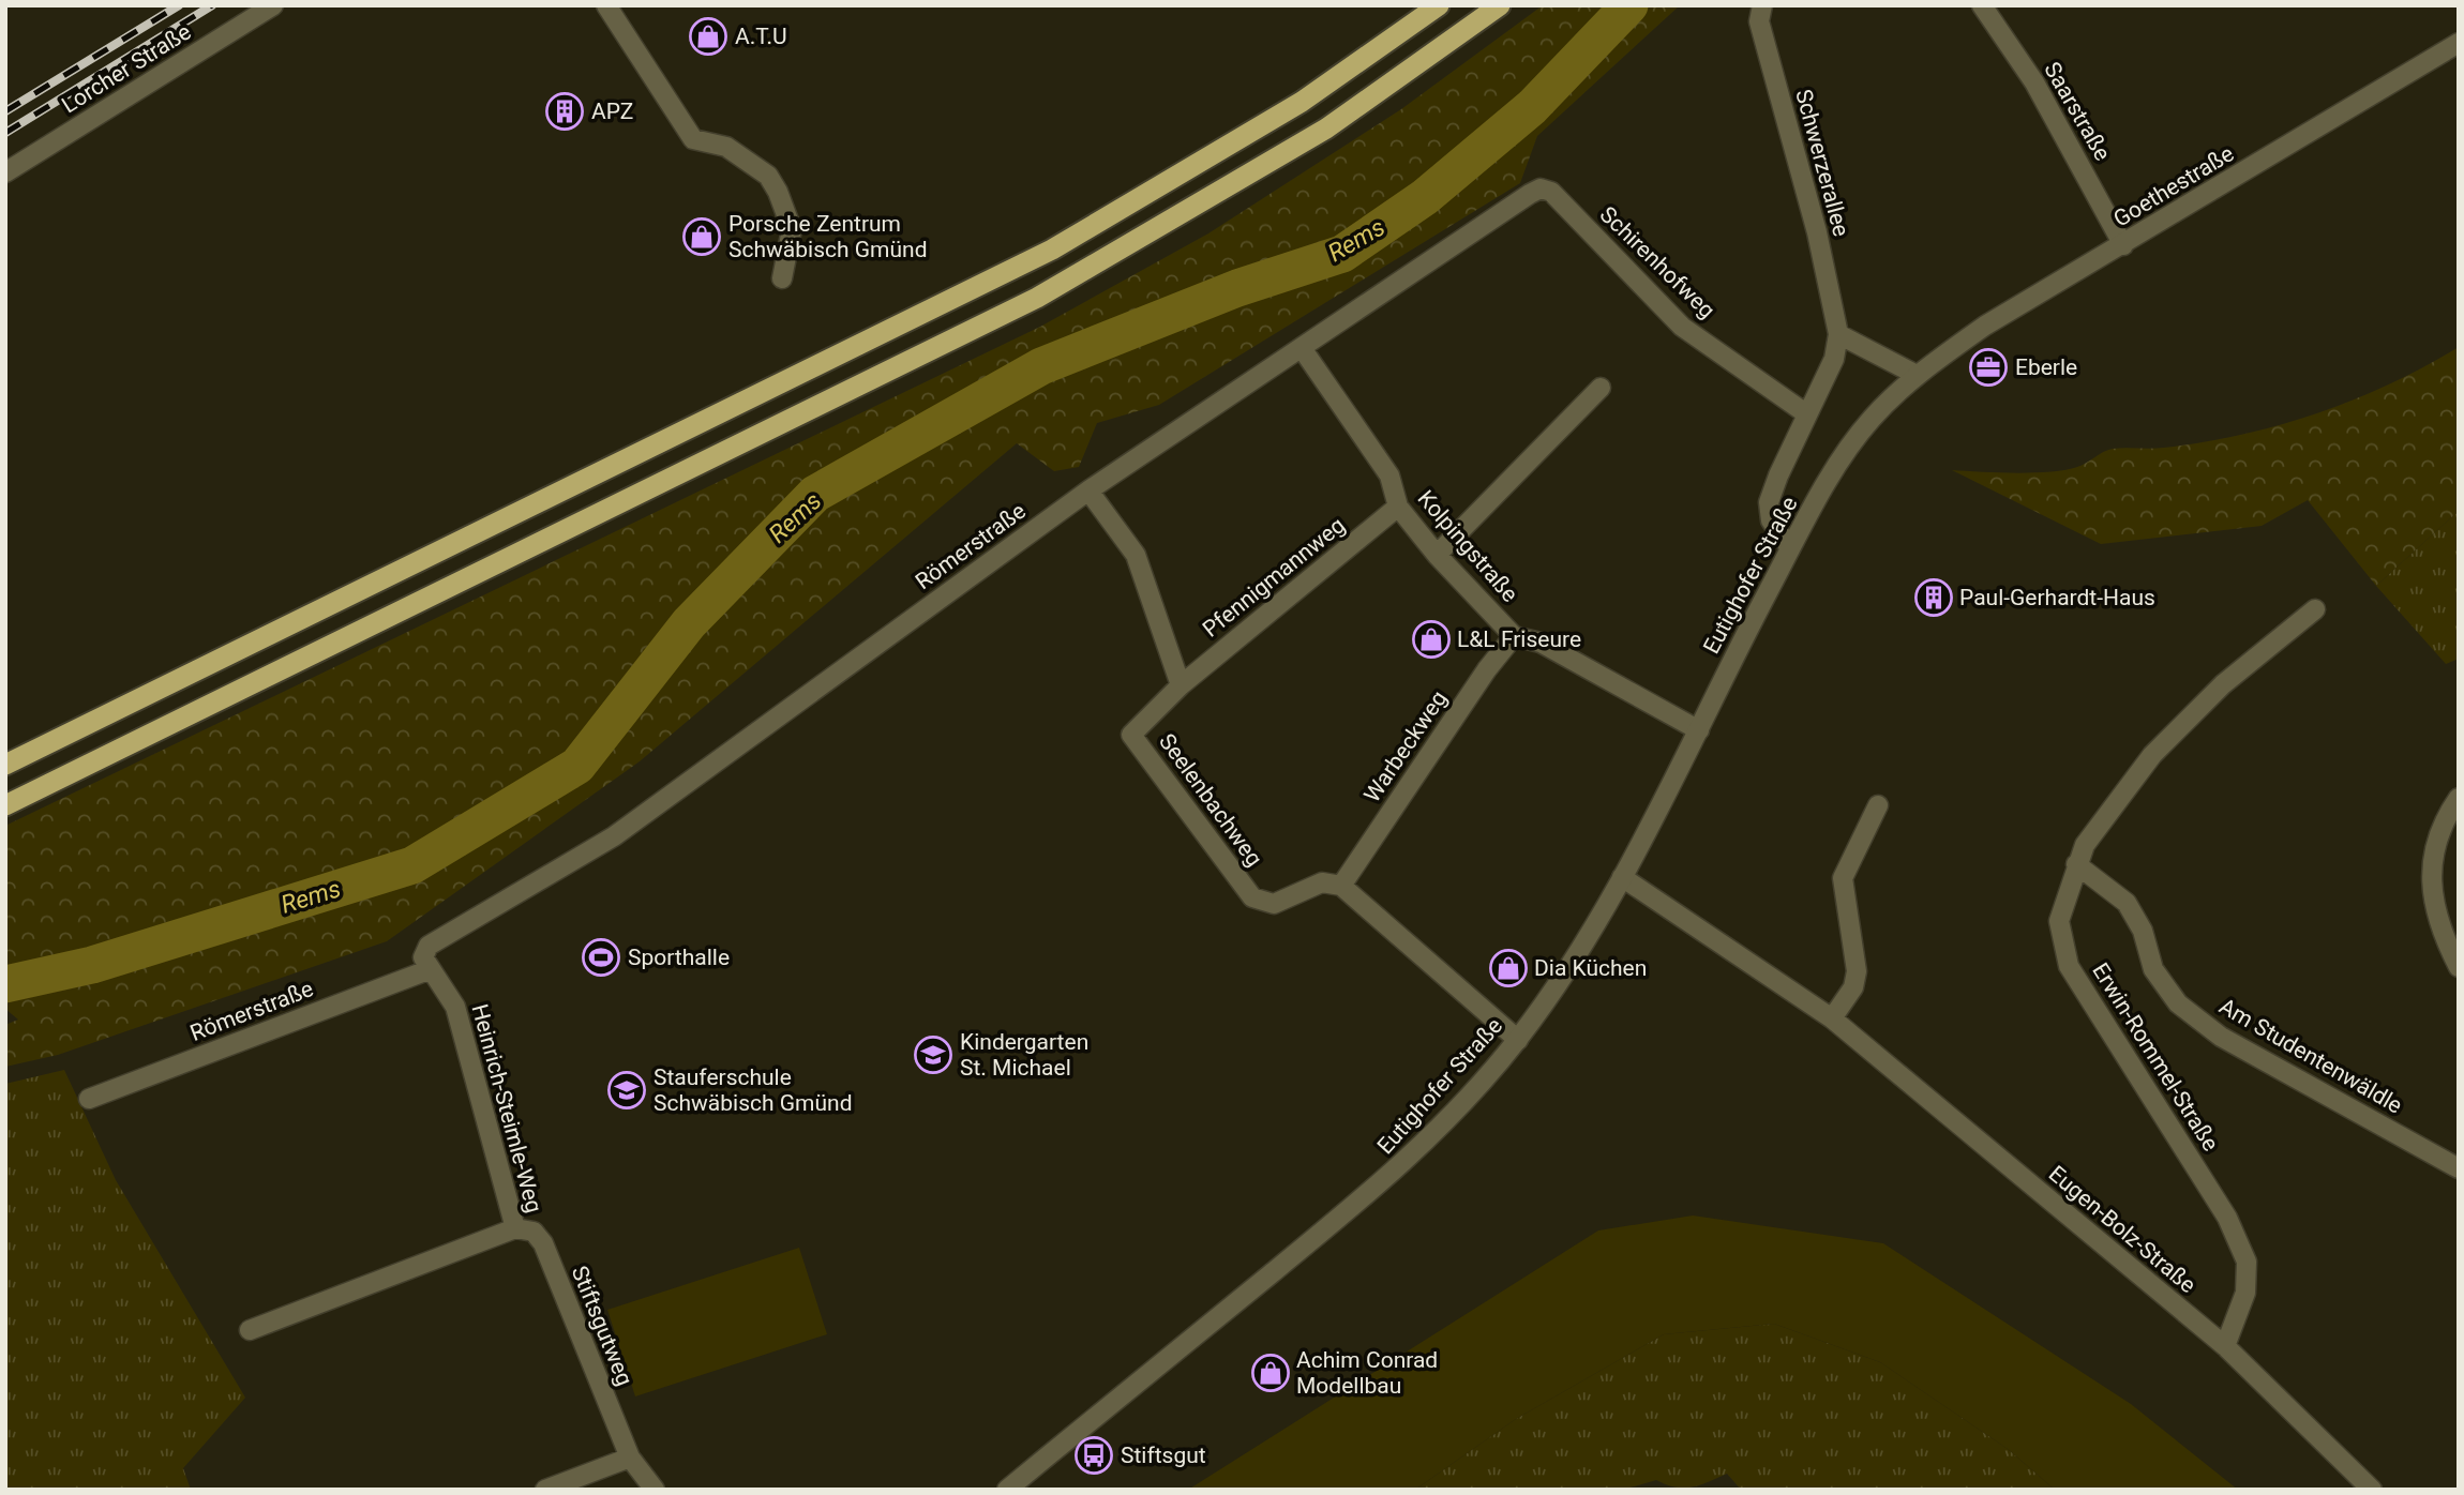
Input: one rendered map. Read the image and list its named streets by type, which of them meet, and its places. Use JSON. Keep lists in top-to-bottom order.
{
  "streets": {
    "street": [
      "Lorcher Straße",
      "Saarstraße",
      "Schwerzerallee",
      "Goethestraße",
      "Schirenhofweg",
      "Römerstraße",
      "Kolpingstraße",
      "Eutighofer Straße",
      "Pfennigmannweg",
      "Warbeckweg",
      "Seelenbachweg",
      "Am Studentenwäldle",
      "Erwin-Rommel-Straße",
      "Heinrich-Steimle-Weg",
      "Eugen-Bolz-Straße",
      "Stiftsgutweg"
    ]
  },
  "crossings": [
    ["Saarstraße", "Goethestraße"],
    ["Schwerzerallee", "Schirenhofweg"],
    ["Schwerzerallee", "Eutighofer Straße"],
    ["Goethestraße", "Eutighofer Straße"],
    ["Schirenhofweg", "Römerstraße"],
    ["Römerstraße", "Kolpingstraße"],
    ["Römerstraße", "Heinrich-Steimle-Weg"],
    ["Kolpingstraße", "Eutighofer Straße"],
    ["Kolpingstraße", "Pfennigmannweg"],
    ["Kolpingstraße", "Warbeckweg"],
    ["Eutighofer Straße", "Eugen-Bolz-Straße"],
    ["Pfennigmannweg", "Seelenbachweg"],
    ["Warbeckweg", "Seelenbachweg"],
    ["Am Studentenwäldle", "Erwin-Rommel-Straße"],
    ["Erwin-Rommel-Straße", "Eugen-Bolz-Straße"],
    ["Heinrich-Steimle-Weg", "Stiftsgutweg"]
  ],
  "water": ["Rems"],
  "places": {
    "shop": [
      "A.T.U",
      "Porsche Zentrum Schwäbisch Gmünd",
      "L&L Friseure",
      "Dia Küchen",
      "Achim Conrad Modellbau"
    ],
    "building": ["APZ", "Paul-Gerhardt-Haus"],
    "office": ["Eberle"],
    "sports": ["Sporthalle"],
    "school or university": ["Kindergarten St. Michael", "Stauferschule Schwäbisch Gmünd"],
    "bus stop": ["Stiftsgut"]
  }
}
